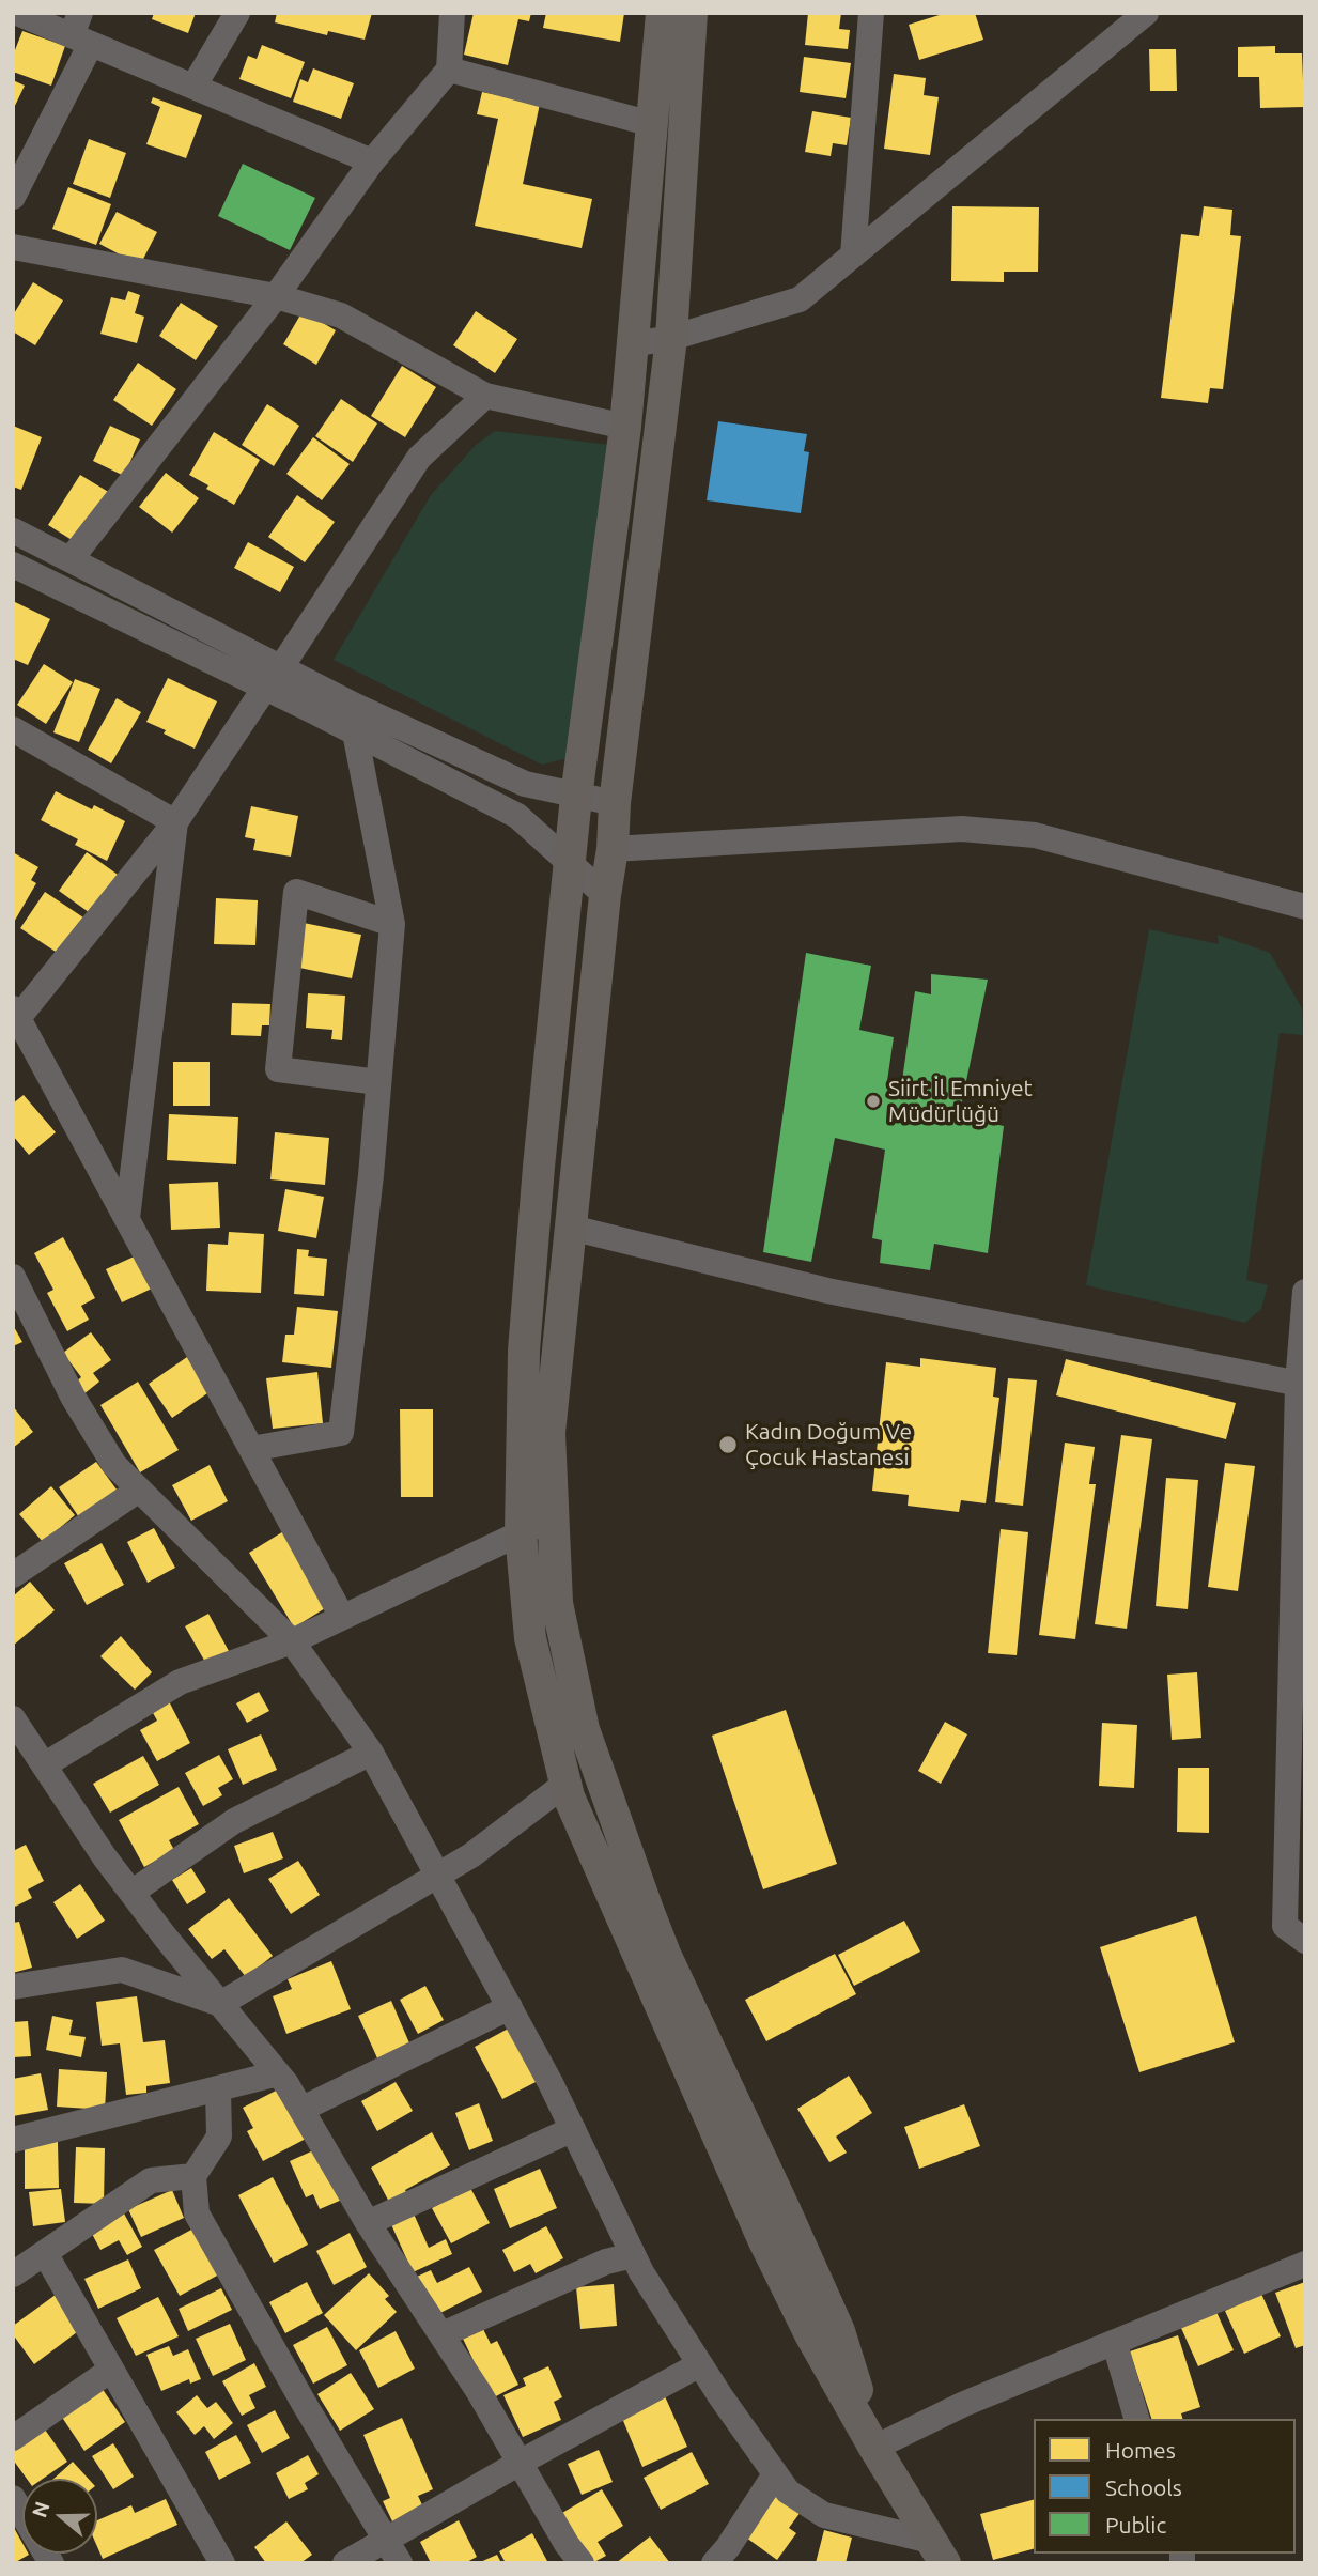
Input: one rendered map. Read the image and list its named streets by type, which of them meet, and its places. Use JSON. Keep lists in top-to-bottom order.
{
  "places": ["Siirt İl Emniyet Müdürlüğü", "Kadın Doğum Ve Çocuk Hastanesi"],
  "legend": ["Homes", "Schools", "Public"],
  "north": "left"
}
